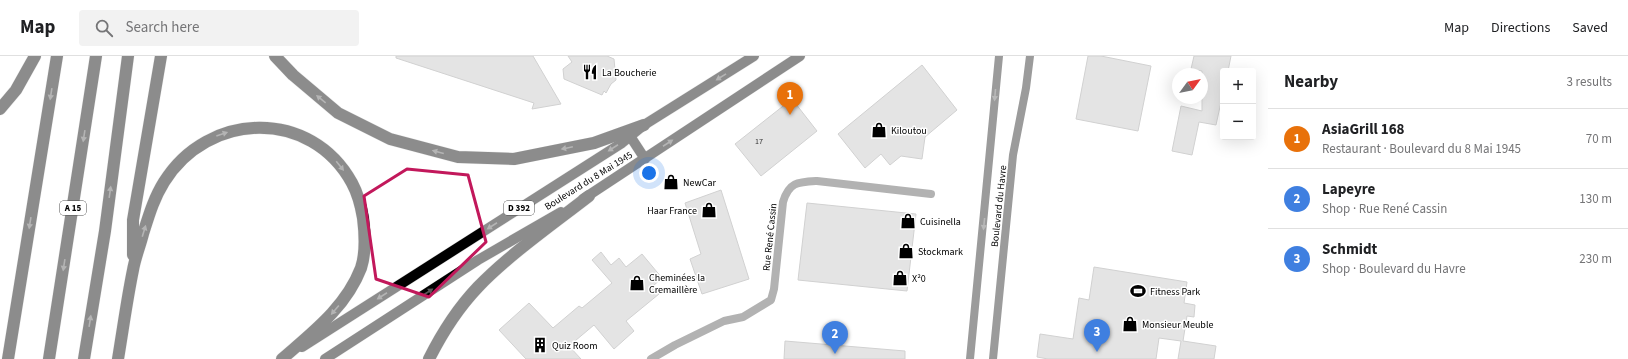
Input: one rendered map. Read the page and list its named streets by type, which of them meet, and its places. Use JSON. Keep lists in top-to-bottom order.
{
  "streets": {
    "highway": ["A 15"],
    "main road": ["Boulevard du 8 Mai 1945", "Boulevard du Havre", "D 392"],
    "street": ["Rue René Cassin"]
  },
  "places": {
    "restaurant": ["La Boucherie"],
    "shop": [
      "Kiloutou",
      "NewCar",
      "Haar France",
      "Cuisinella",
      "Stockmark",
      "X²0",
      "Cheminées la Cremaillère",
      "Monsieur Meuble"
    ],
    "sports": ["Fitness Park"],
    "building": ["Quiz Room"]
  },
  "house_numbers": ["17"],
  "north": "top right",
  "page": {
    "header": "Map",
    "search": "Search here",
    "nav": ["Map", "Directions", "Saved"],
    "heading": ["Nearby", "3 results"],
    "map_buttons": ["+", "−"],
    "pins": ["1", "3", "2"],
    "list": [
      {
        "mark": "1",
        "name": "AsiaGrill 168",
        "note": "Restaurant · Boulevard du 8 Mai 1945",
        "value": "70 m"
      },
      {
        "mark": "2",
        "name": "Lapeyre",
        "note": "Shop · Rue René Cassin",
        "value": "130 m"
      },
      {
        "mark": "3",
        "name": "Schmidt",
        "note": "Shop · Boulevard du Havre",
        "value": "230 m"
      }
    ]
  }
}
